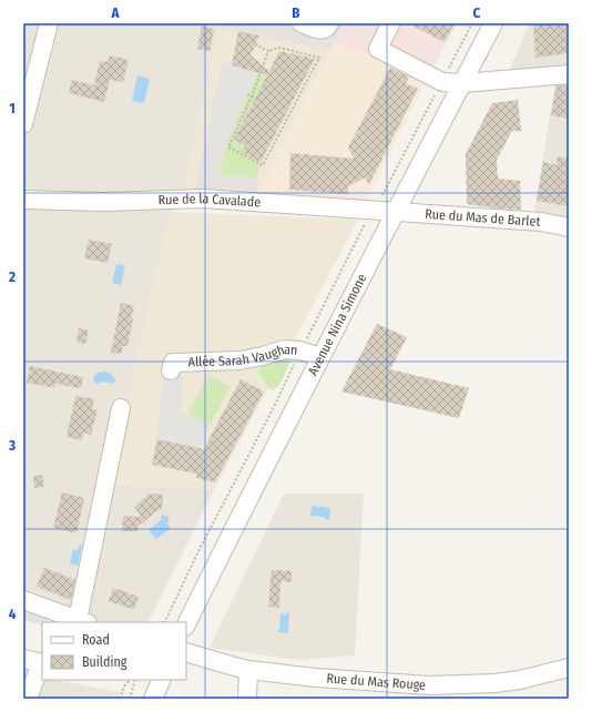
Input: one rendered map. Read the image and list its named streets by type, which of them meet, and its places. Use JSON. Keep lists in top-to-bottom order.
{
  "streets": {
    "street": [
      "Rue de la Cavalade",
      "Rue du Mas de Barlet",
      "Avenue Nina Simone",
      "Allée Sarah Vaughan",
      "Rue du Mas Rouge"
    ]
  },
  "crossings": [
    ["Rue de la Cavalade", "Rue du Mas de Barlet"],
    ["Rue de la Cavalade", "Avenue Nina Simone"],
    ["Rue du Mas de Barlet", "Avenue Nina Simone"],
    ["Avenue Nina Simone", "Allée Sarah Vaughan"]
  ],
  "legend": ["Road", "Building"],
  "grid": {
    "columns": ["A", "B", "C"],
    "rows": [
      "1",
      "2",
      "3",
      "4"
    ]
  }
}
